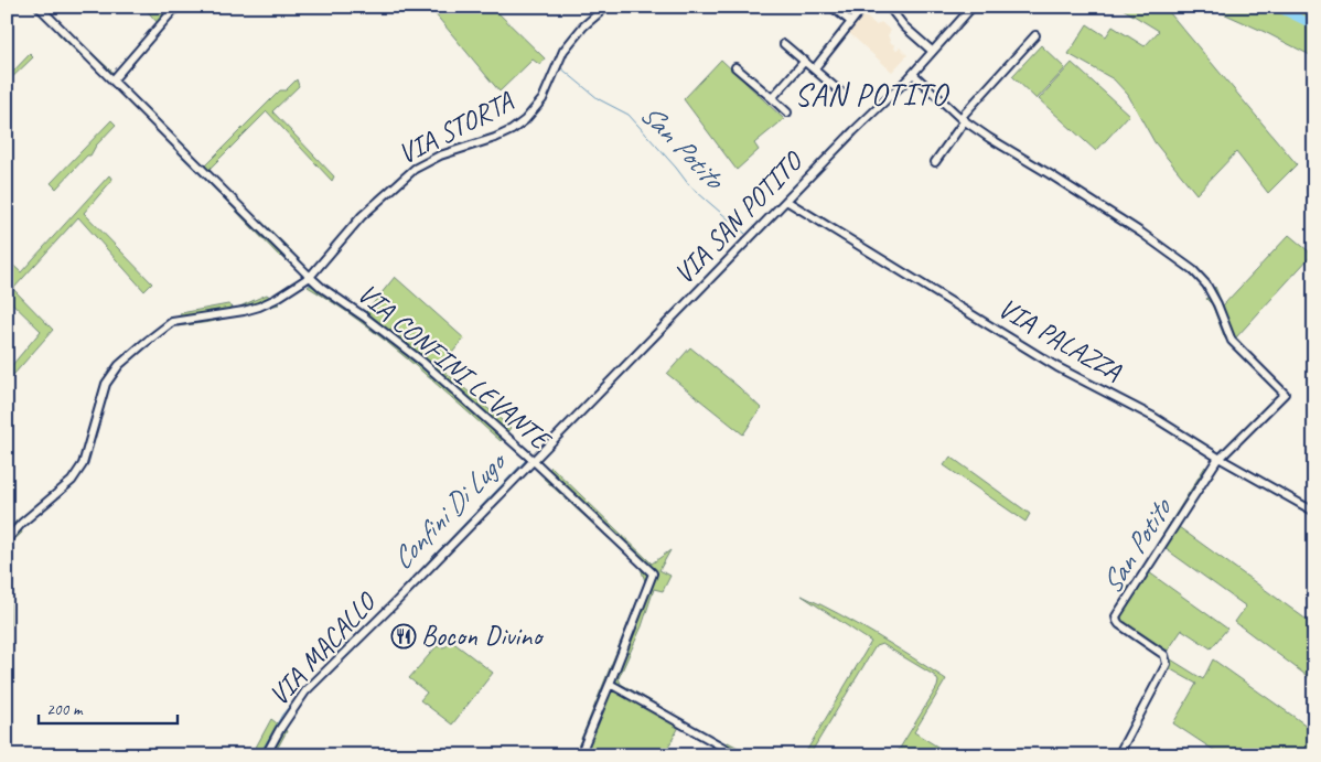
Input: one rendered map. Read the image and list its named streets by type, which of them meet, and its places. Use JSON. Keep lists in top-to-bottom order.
{
  "streets": {
    "street": [
      "VIA STORTA",
      "VIA SAN POTITO",
      "VIA PALAZZA",
      "VIA CONFINI LEVANTE",
      "VIA MACALLO"
    ]
  },
  "crossings": [
    ["VIA STORTA", "VIA CONFINI LEVANTE"],
    ["VIA SAN POTITO", "VIA PALAZZA"],
    ["VIA SAN POTITO", "VIA CONFINI LEVANTE"],
    ["VIA SAN POTITO", "VIA MACALLO"],
    ["VIA CONFINI LEVANTE", "VIA MACALLO"]
  ],
  "districts": ["SAN POTITO"],
  "water": ["San Potito", "Confini Di Lugo"],
  "places": {
    "restaurant": ["Bocon Divino"]
  },
  "scale_bar": "200 m"
}
